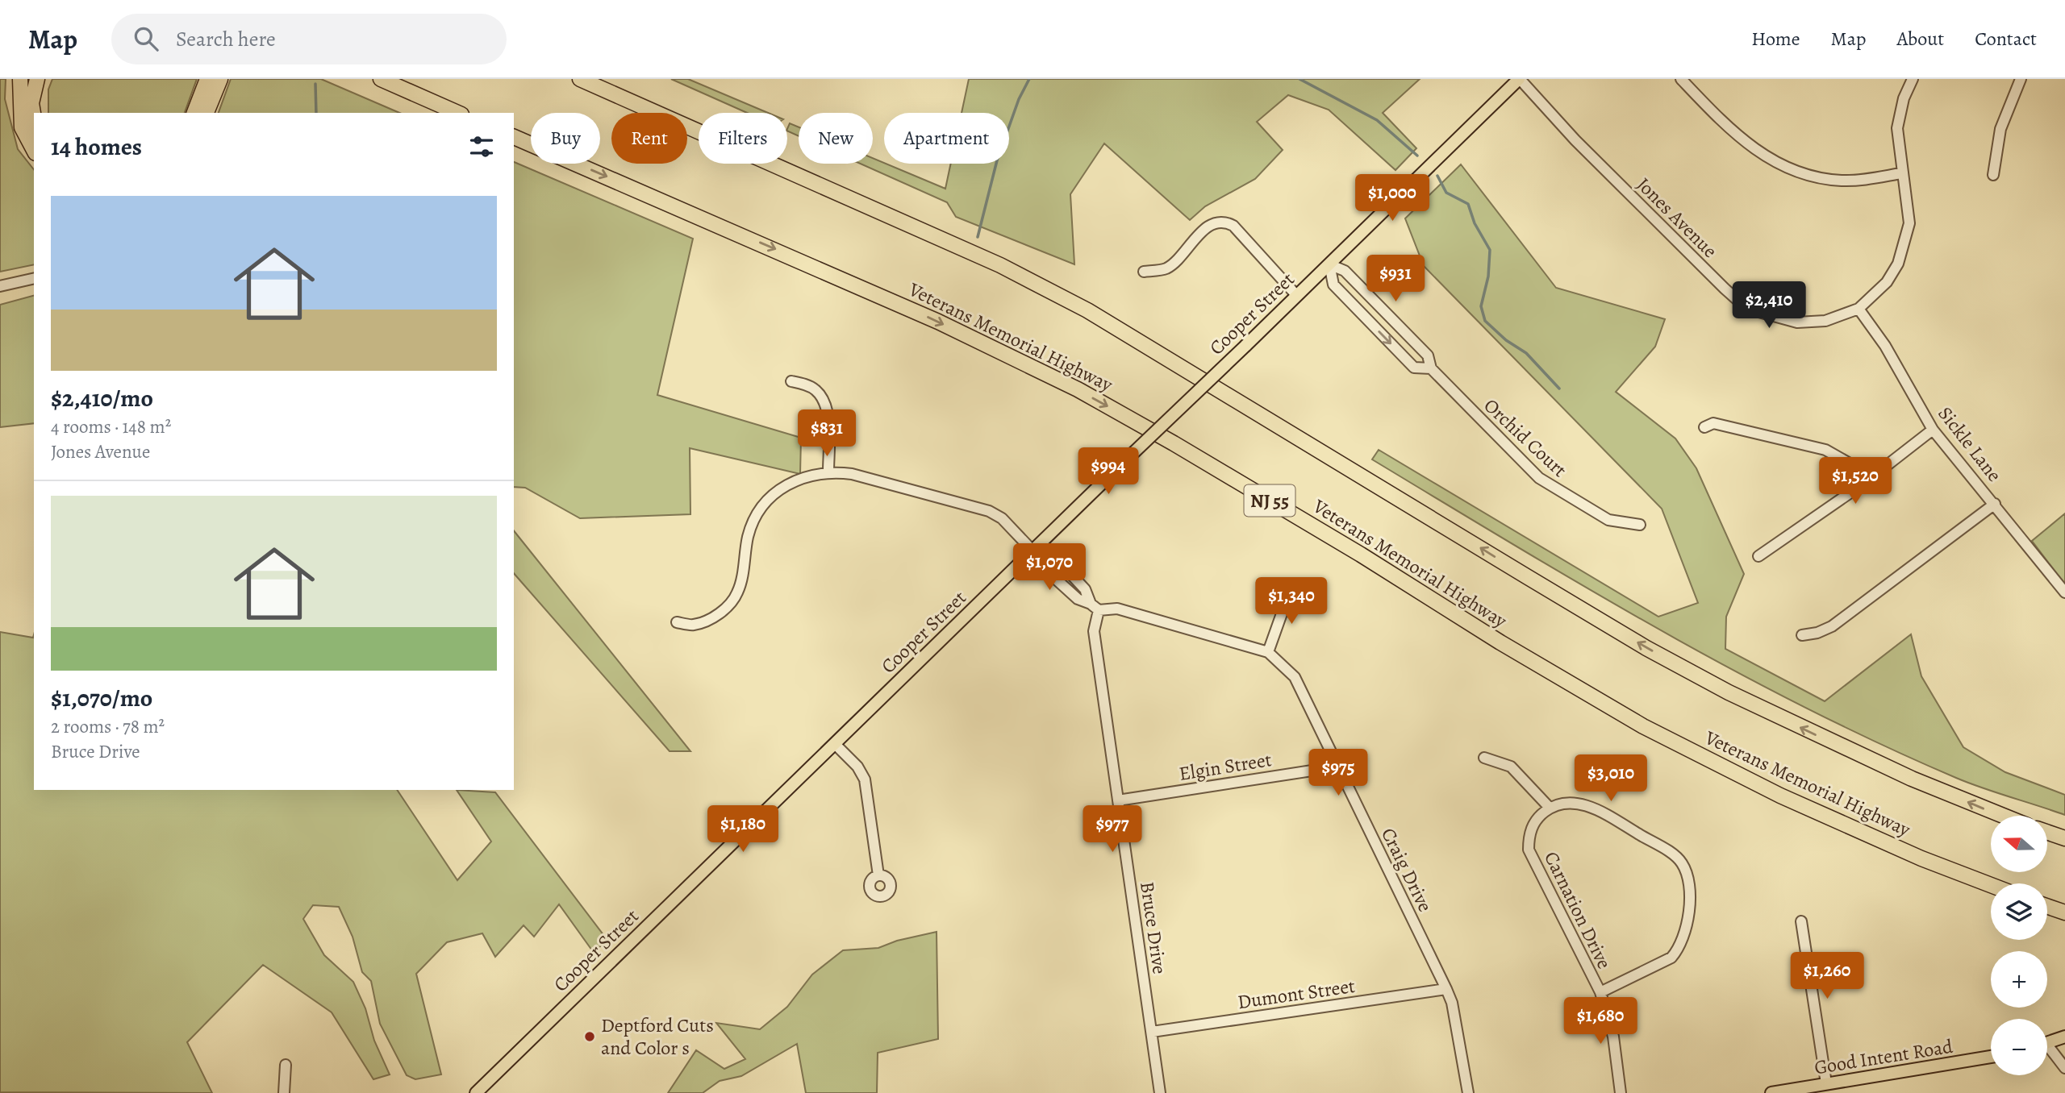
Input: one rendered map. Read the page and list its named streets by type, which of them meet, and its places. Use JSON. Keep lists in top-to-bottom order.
{
  "streets": {
    "highway": ["Veterans Memorial Highway", "NJ 55"],
    "main road": ["Cooper Street", "Good Intent Road"],
    "street": [
      "Jones Avenue",
      "Orchid Court",
      "Sickle Lane",
      "Elgin Street",
      "Craig Drive",
      "Carnation Drive",
      "Bruce Drive",
      "Dumont Street"
    ]
  },
  "crossings": [
    ["Jones Avenue", "Cooper Street"],
    ["Jones Avenue", "Sickle Lane"],
    ["Cooper Street", "Orchid Court"],
    ["Elgin Street", "Craig Drive"],
    ["Elgin Street", "Bruce Drive"],
    ["Craig Drive", "Bruce Drive"],
    ["Craig Drive", "Dumont Street"],
    ["Bruce Drive", "Dumont Street"]
  ],
  "places": ["Deptford Cuts and Color s"],
  "north": "left",
  "page": {
    "header": "Map",
    "search": "Search here",
    "nav": [
      "Home",
      "Map",
      "About",
      "Contact"
    ],
    "chip": [
      "Buy",
      "Rent",
      "Filters",
      "New",
      "Apartment"
    ],
    "heading": "14 homes",
    "price": [
      "$1,000",
      "$931",
      "$2,410",
      "$831",
      "$994",
      "$1,520",
      "$1,070",
      "$1,340",
      "$975",
      "$3,010",
      "$1,180",
      "$977",
      "$1,260",
      "$1,680"
    ],
    "list": [
      {
        "name": "$2,410/mo",
        "note": "4 rooms · 148 m² · Jones Avenue"
      },
      {
        "name": "$1,070/mo",
        "note": "2 rooms · 78 m² · Bruce Drive"
      }
    ],
    "map_buttons": ["+", "−"]
  }
}
